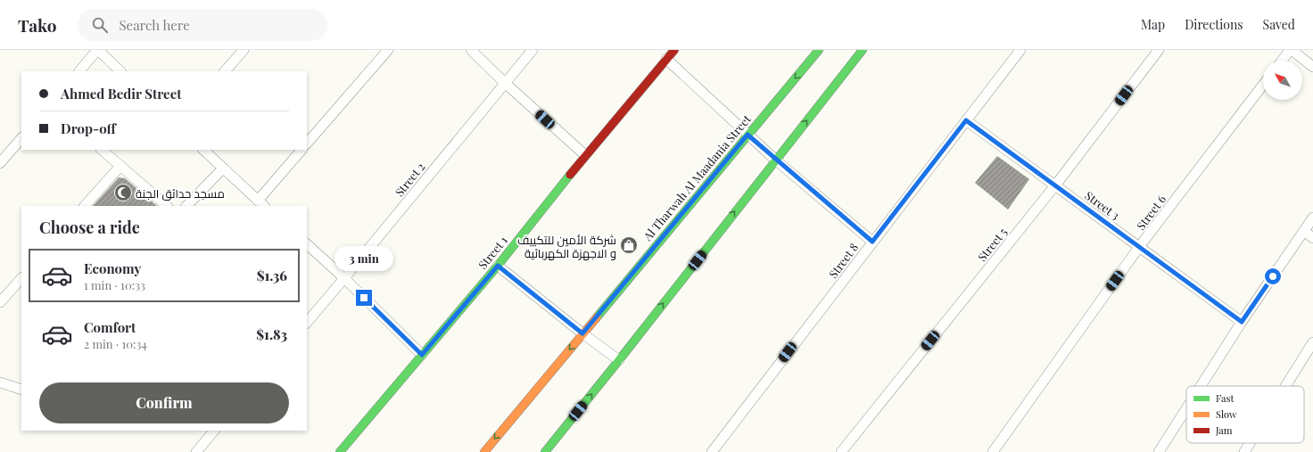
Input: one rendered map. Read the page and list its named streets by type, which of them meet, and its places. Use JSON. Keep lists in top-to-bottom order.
{
  "streets": {
    "street": [
      "Al Tharwah Al Maadania Street",
      "Street 2",
      "Street 3",
      "Street 6",
      "Street 5",
      "Street 1",
      "Street 8"
    ]
  },
  "crossings": [
    ["Street 3", "Street 6"],
    ["Street 3", "Street 5"],
    ["Street 3", "Street 8"]
  ],
  "places": {
    "mosque": ["مسجد حدائق الجنة"],
    "shop": ["شركة الأمين للتكييف و الاجهزة الكهربائية"]
  },
  "legend": ["Fast", "Slow", "Jam"],
  "north": "top left",
  "page": {
    "header": "Tako",
    "search": "Search here",
    "nav": ["Map", "Directions", "Saved"],
    "banner": ["Ahmed Bedir Street", "Drop-off"],
    "heading": "Choose a ride",
    "bubble": "3 min",
    "list": [
      {
        "name": "Economy",
        "note": "1 min · 10:33",
        "value": "$1.36"
      },
      {
        "name": "Comfort",
        "note": "2 min · 10:34",
        "value": "$1.83"
      }
    ],
    "buttons": "Confirm"
  }
}
